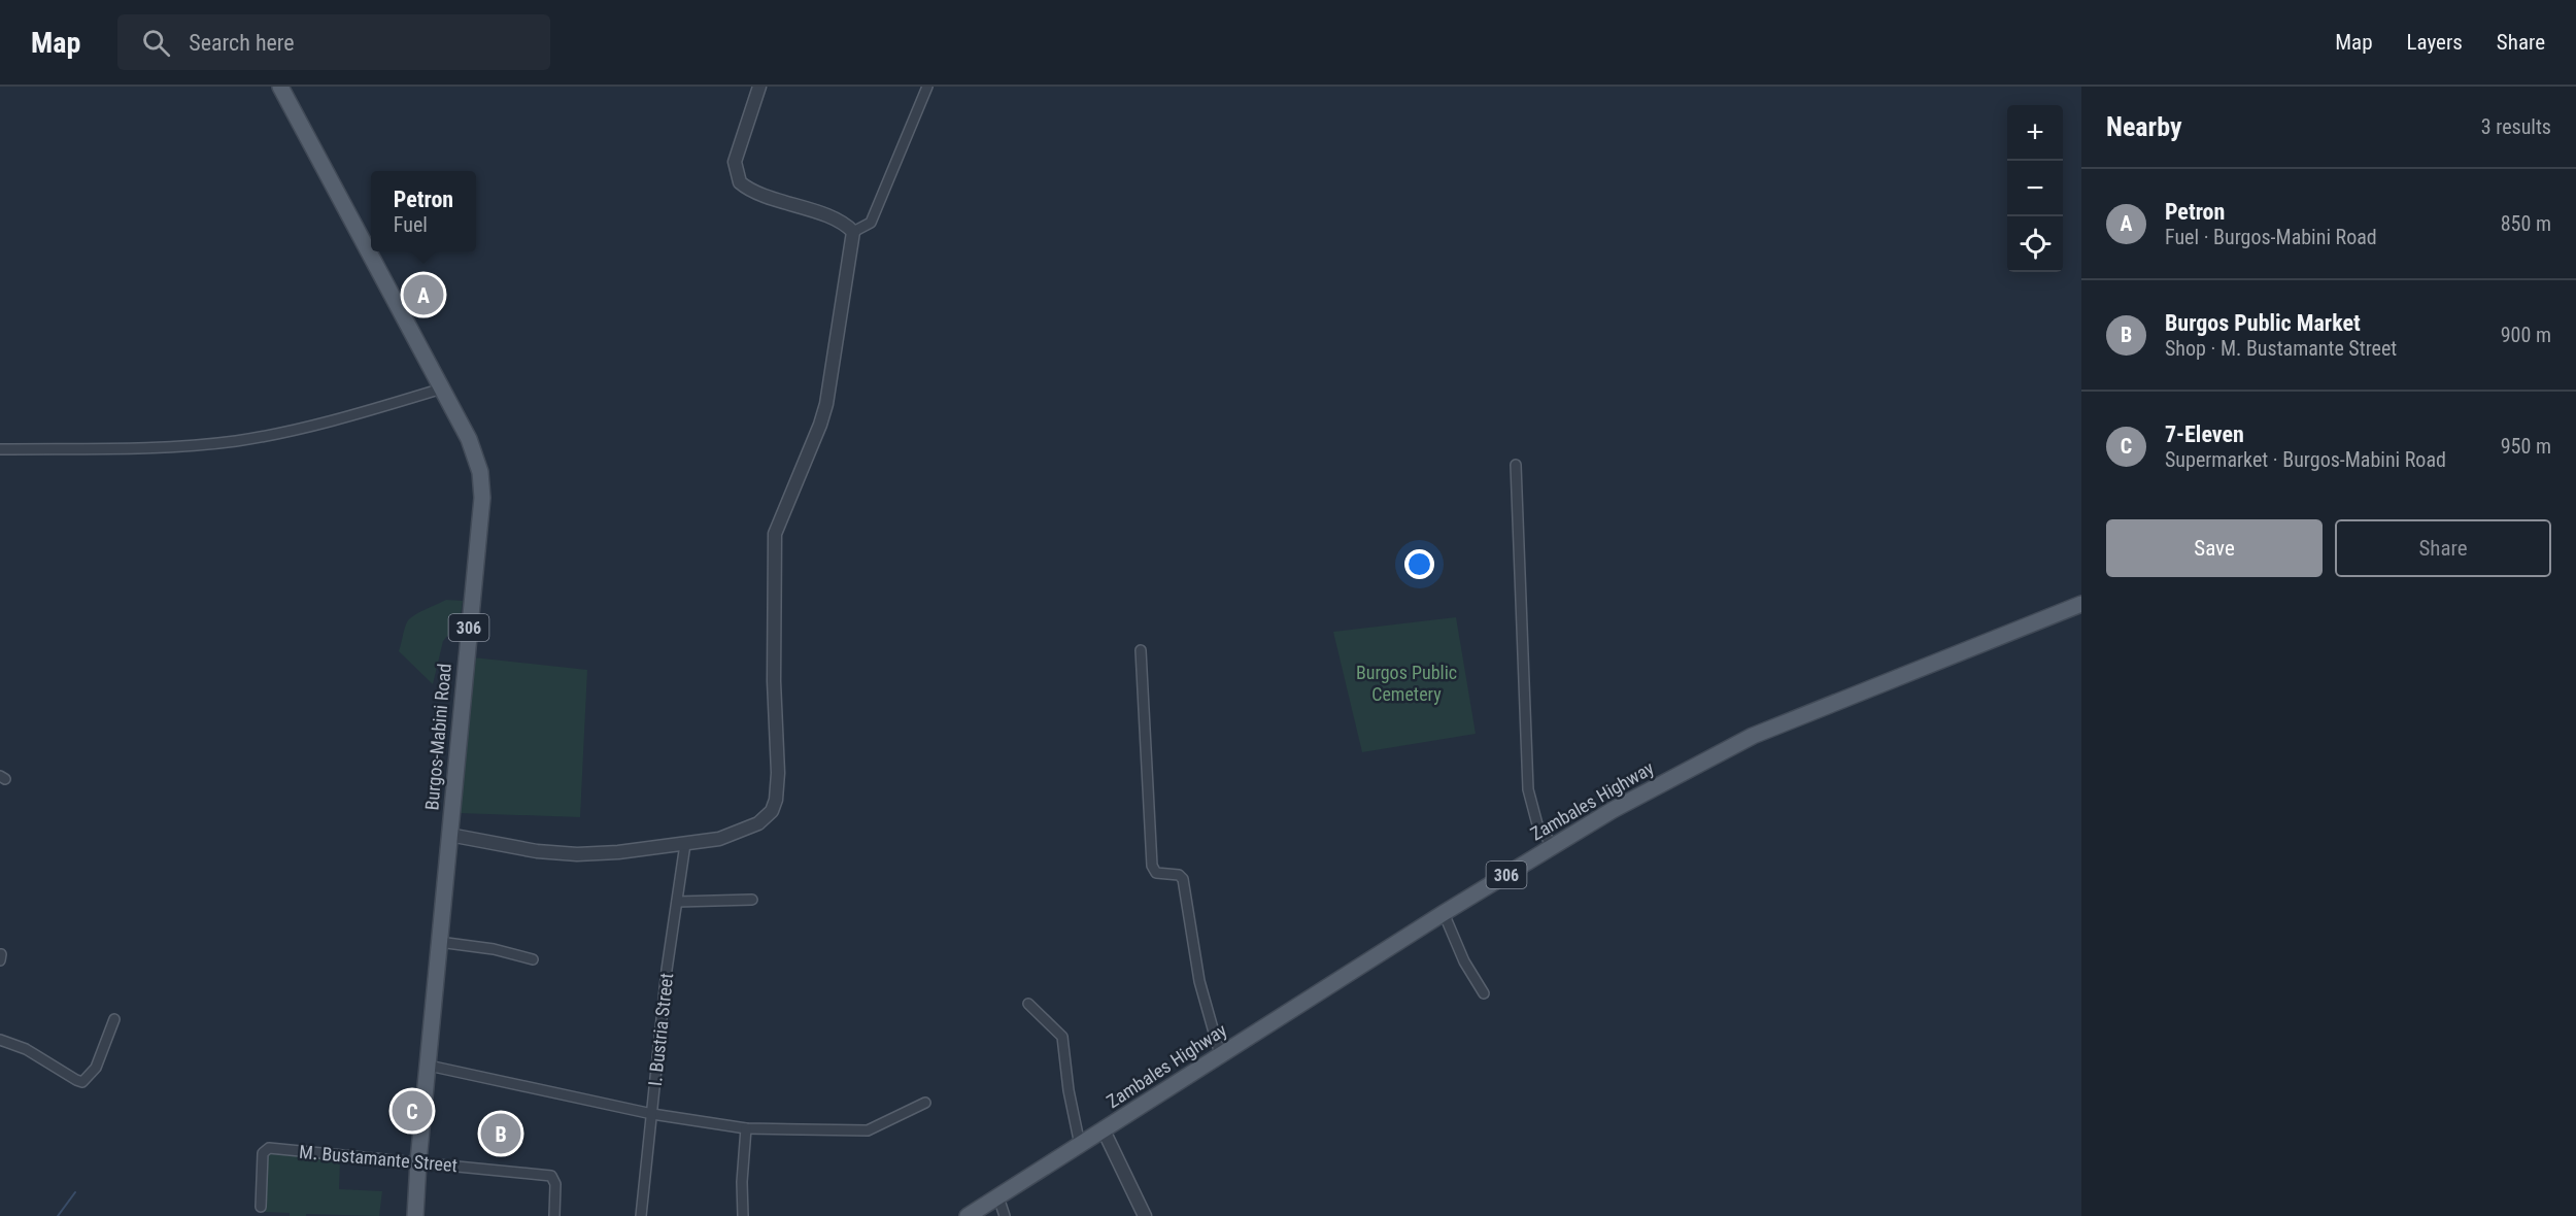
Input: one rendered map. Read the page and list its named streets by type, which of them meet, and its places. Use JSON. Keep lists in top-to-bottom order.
{
  "streets": {
    "main road": ["306", "Burgos-Mabini Road", "Zambales Highway"],
    "street": ["I. Bustria Street", "M. Bustamante Street"]
  },
  "crossings": [
    ["Burgos-Mabini Road", "M. Bustamante Street"]
  ],
  "parks": ["Burgos Public Cemetery"],
  "page": {
    "header": "Map",
    "search": "Search here",
    "nav": ["Map", "Layers", "Share"],
    "heading": ["Nearby", "3 results"],
    "map_buttons": ["+", "−"],
    "list": [
      {
        "mark": "A",
        "name": "Petron",
        "note": "Fuel · Burgos-Mabini Road",
        "value": "850 m"
      },
      {
        "mark": "B",
        "name": "Burgos Public Market",
        "note": "Shop · M. Bustamante Street",
        "value": "900 m"
      },
      {
        "mark": "C",
        "name": "7-Eleven",
        "note": "Supermarket · Burgos-Mabini Road",
        "value": "950 m"
      }
    ],
    "popup": ["Petron", "Fuel"],
    "pins": ["A", "C", "B"],
    "buttons": ["Save", "Share"]
  }
}
